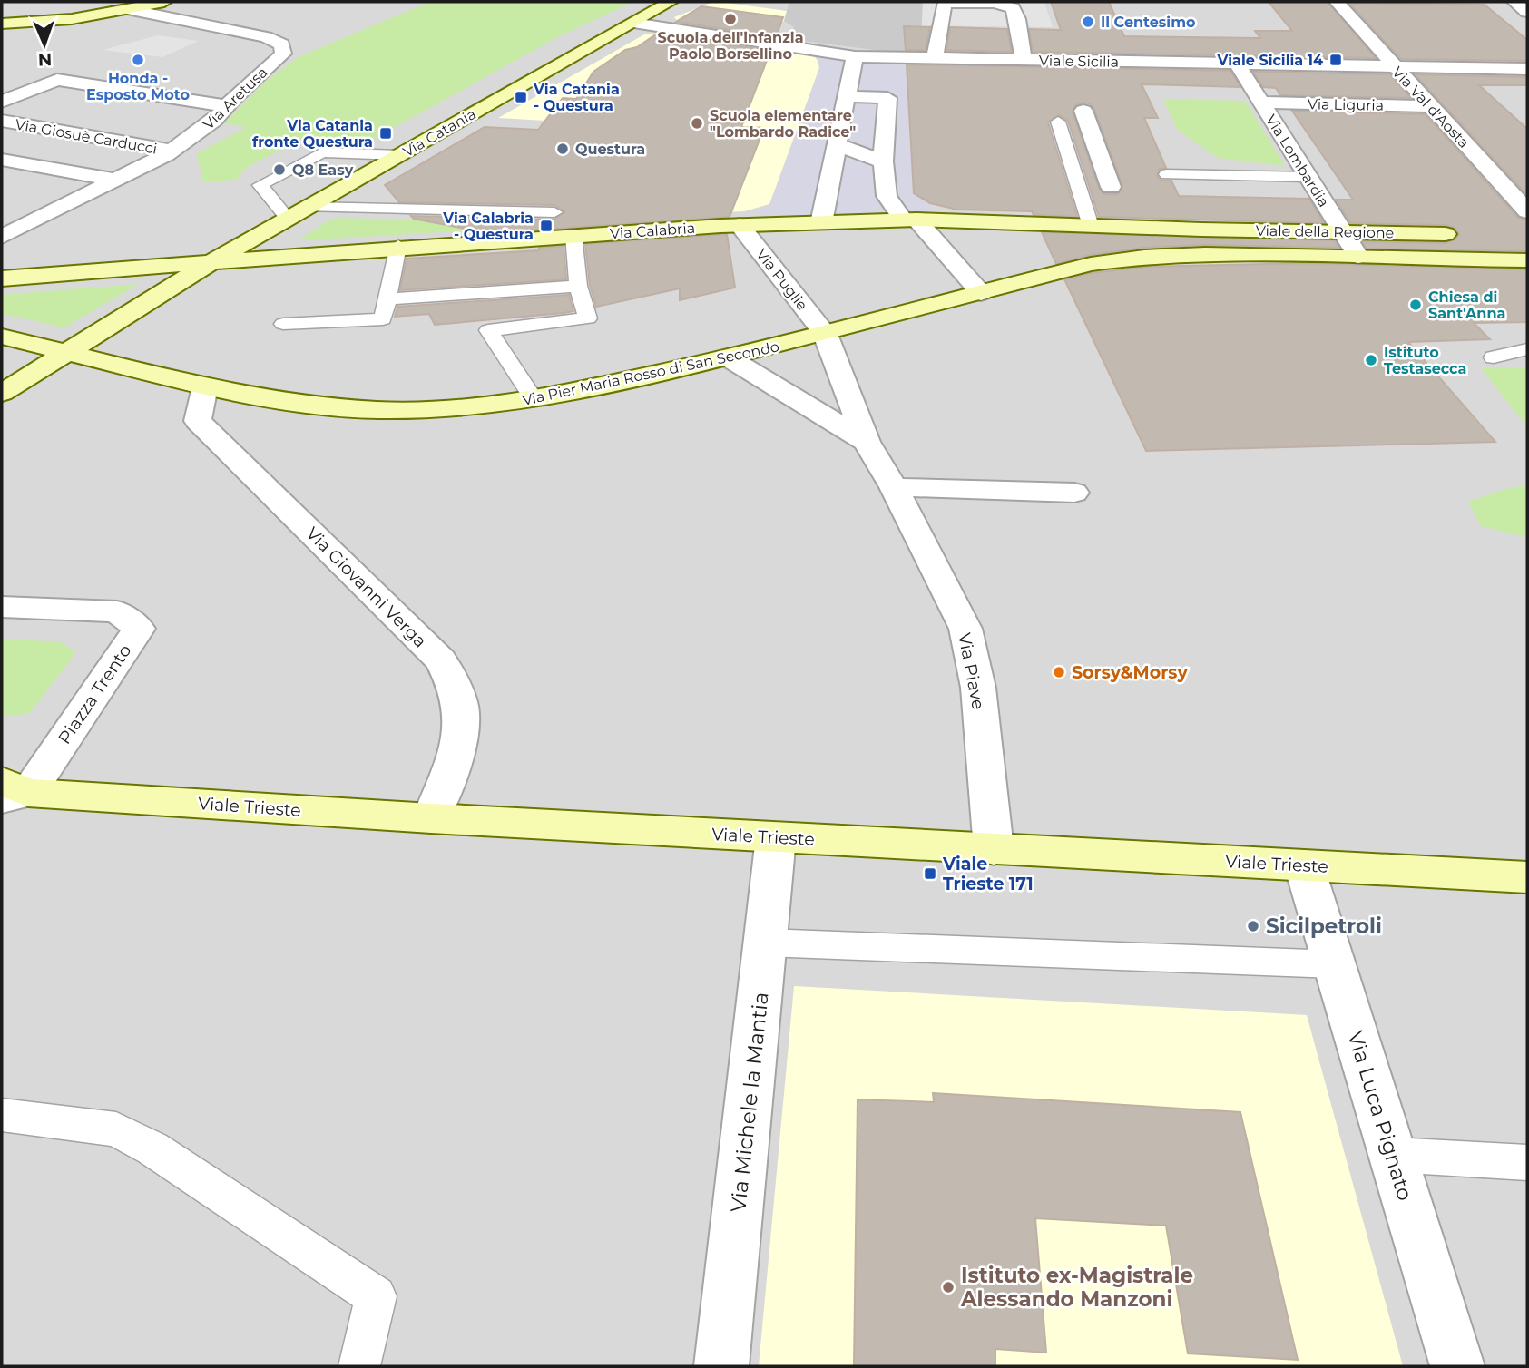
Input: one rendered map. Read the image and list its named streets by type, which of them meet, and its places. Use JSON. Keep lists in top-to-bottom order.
{
  "streets": {
    "street": [
      "Viale Sicilia",
      "Via Aretusa",
      "Via Liguria",
      "Via Val d'Aosta",
      "Via Catania",
      "Via Giosuè Carducci",
      "Via Lombardia",
      "Via Calabria",
      "Viale della Regione",
      "Via Puglie",
      "Via Pier Maria Rosso di San Secondo",
      "Via Giovanni Verga",
      "Via Piave",
      "Piazza Trento",
      "Viale Trieste",
      "Via Michele la Mantia",
      "Via Luca Pignato"
    ]
  },
  "crossings": [
    ["Viale Sicilia", "Via Val d'Aosta"],
    ["Viale Sicilia", "Via Catania"],
    ["Viale Sicilia", "Via Lombardia"],
    ["Via Aretusa", "Via Giosuè Carducci"],
    ["Via Liguria", "Via Val d'Aosta"],
    ["Via Liguria", "Via Lombardia"],
    ["Via Catania", "Via Calabria"],
    ["Via Catania", "Via Pier Maria Rosso di San Secondo"],
    ["Via Lombardia", "Viale della Regione"],
    ["Via Calabria", "Viale della Regione"],
    ["Via Calabria", "Via Puglie"],
    ["Viale della Regione", "Via Pier Maria Rosso di San Secondo"],
    ["Via Puglie", "Via Pier Maria Rosso di San Secondo"],
    ["Via Puglie", "Via Piave"],
    ["Via Pier Maria Rosso di San Secondo", "Via Giovanni Verga"],
    ["Via Pier Maria Rosso di San Secondo", "Via Piave"],
    ["Via Giovanni Verga", "Viale Trieste"],
    ["Via Piave", "Viale Trieste"],
    ["Piazza Trento", "Viale Trieste"],
    ["Viale Trieste", "Via Michele la Mantia"],
    ["Viale Trieste", "Via Luca Pignato"]
  ],
  "places": {
    "other": [
      "Scuola dell'infanzia Paolo Borsellino",
      "Il Centesimo",
      "Honda - Esposto Moto",
      "Scuola elementare \"Lombardo Radice\"",
      "Questura",
      "Q8 Easy",
      "Chiesa di Sant'Anna",
      "Istituto Testasecca",
      "Sorsy&Morsy",
      "Sicilpetroli",
      "Istituto ex-Magistrale Alessando Manzoni"
    ],
    "transit": [
      "Viale Sicilia 14",
      "Via Catania - Questura",
      "Via Catania fronte Questura",
      "Via Calabria - Questura",
      "Viale Trieste 171"
    ]
  },
  "north": "bottom"
}
